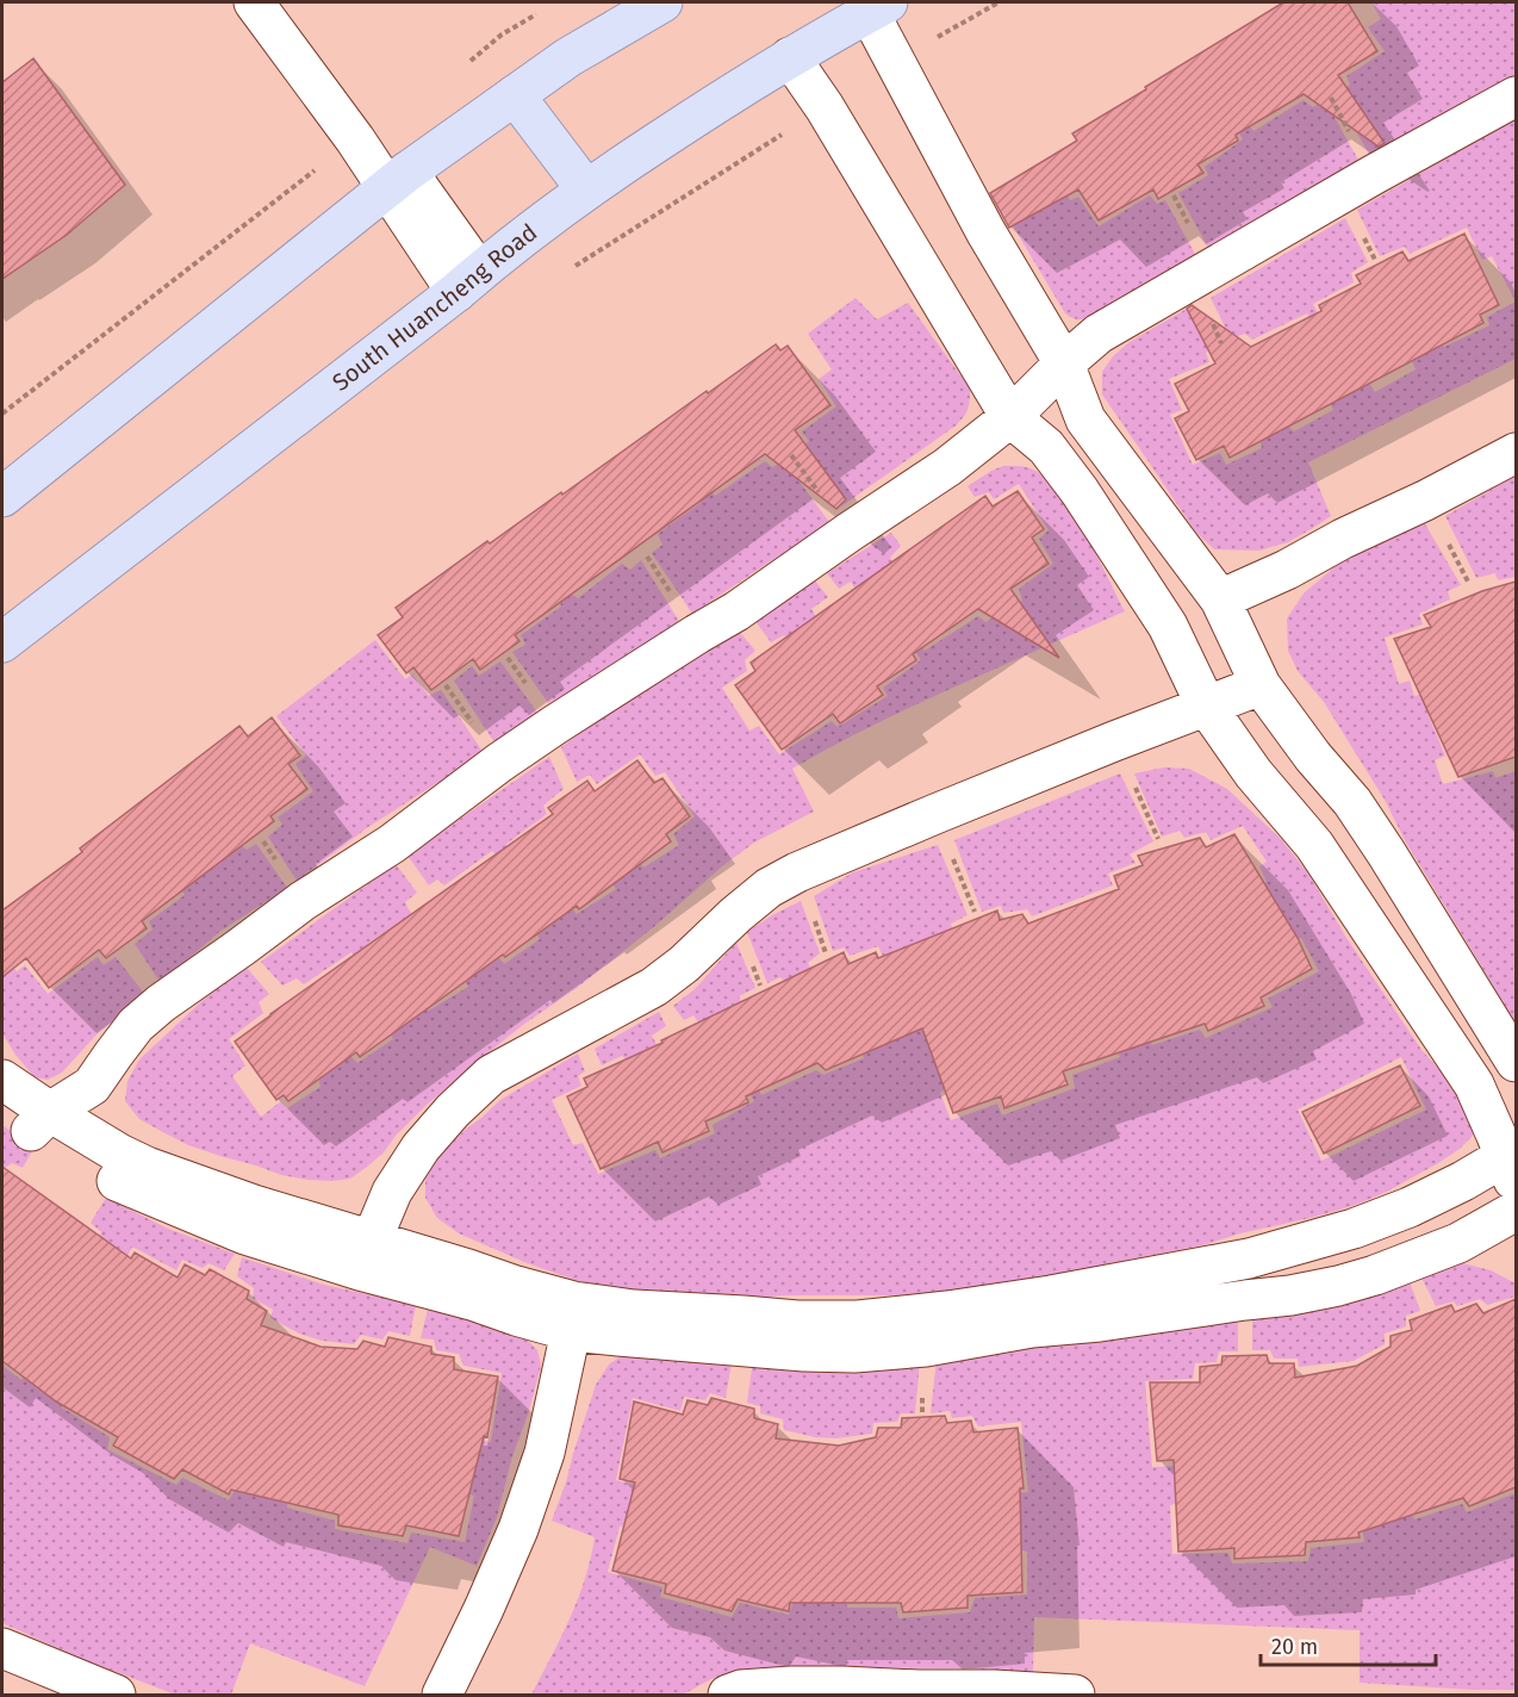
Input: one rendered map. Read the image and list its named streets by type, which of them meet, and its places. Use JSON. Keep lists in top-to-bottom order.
{
  "streets": {
    "main road": ["South Huancheng Road"]
  },
  "scale_bar": "20 m"
}
